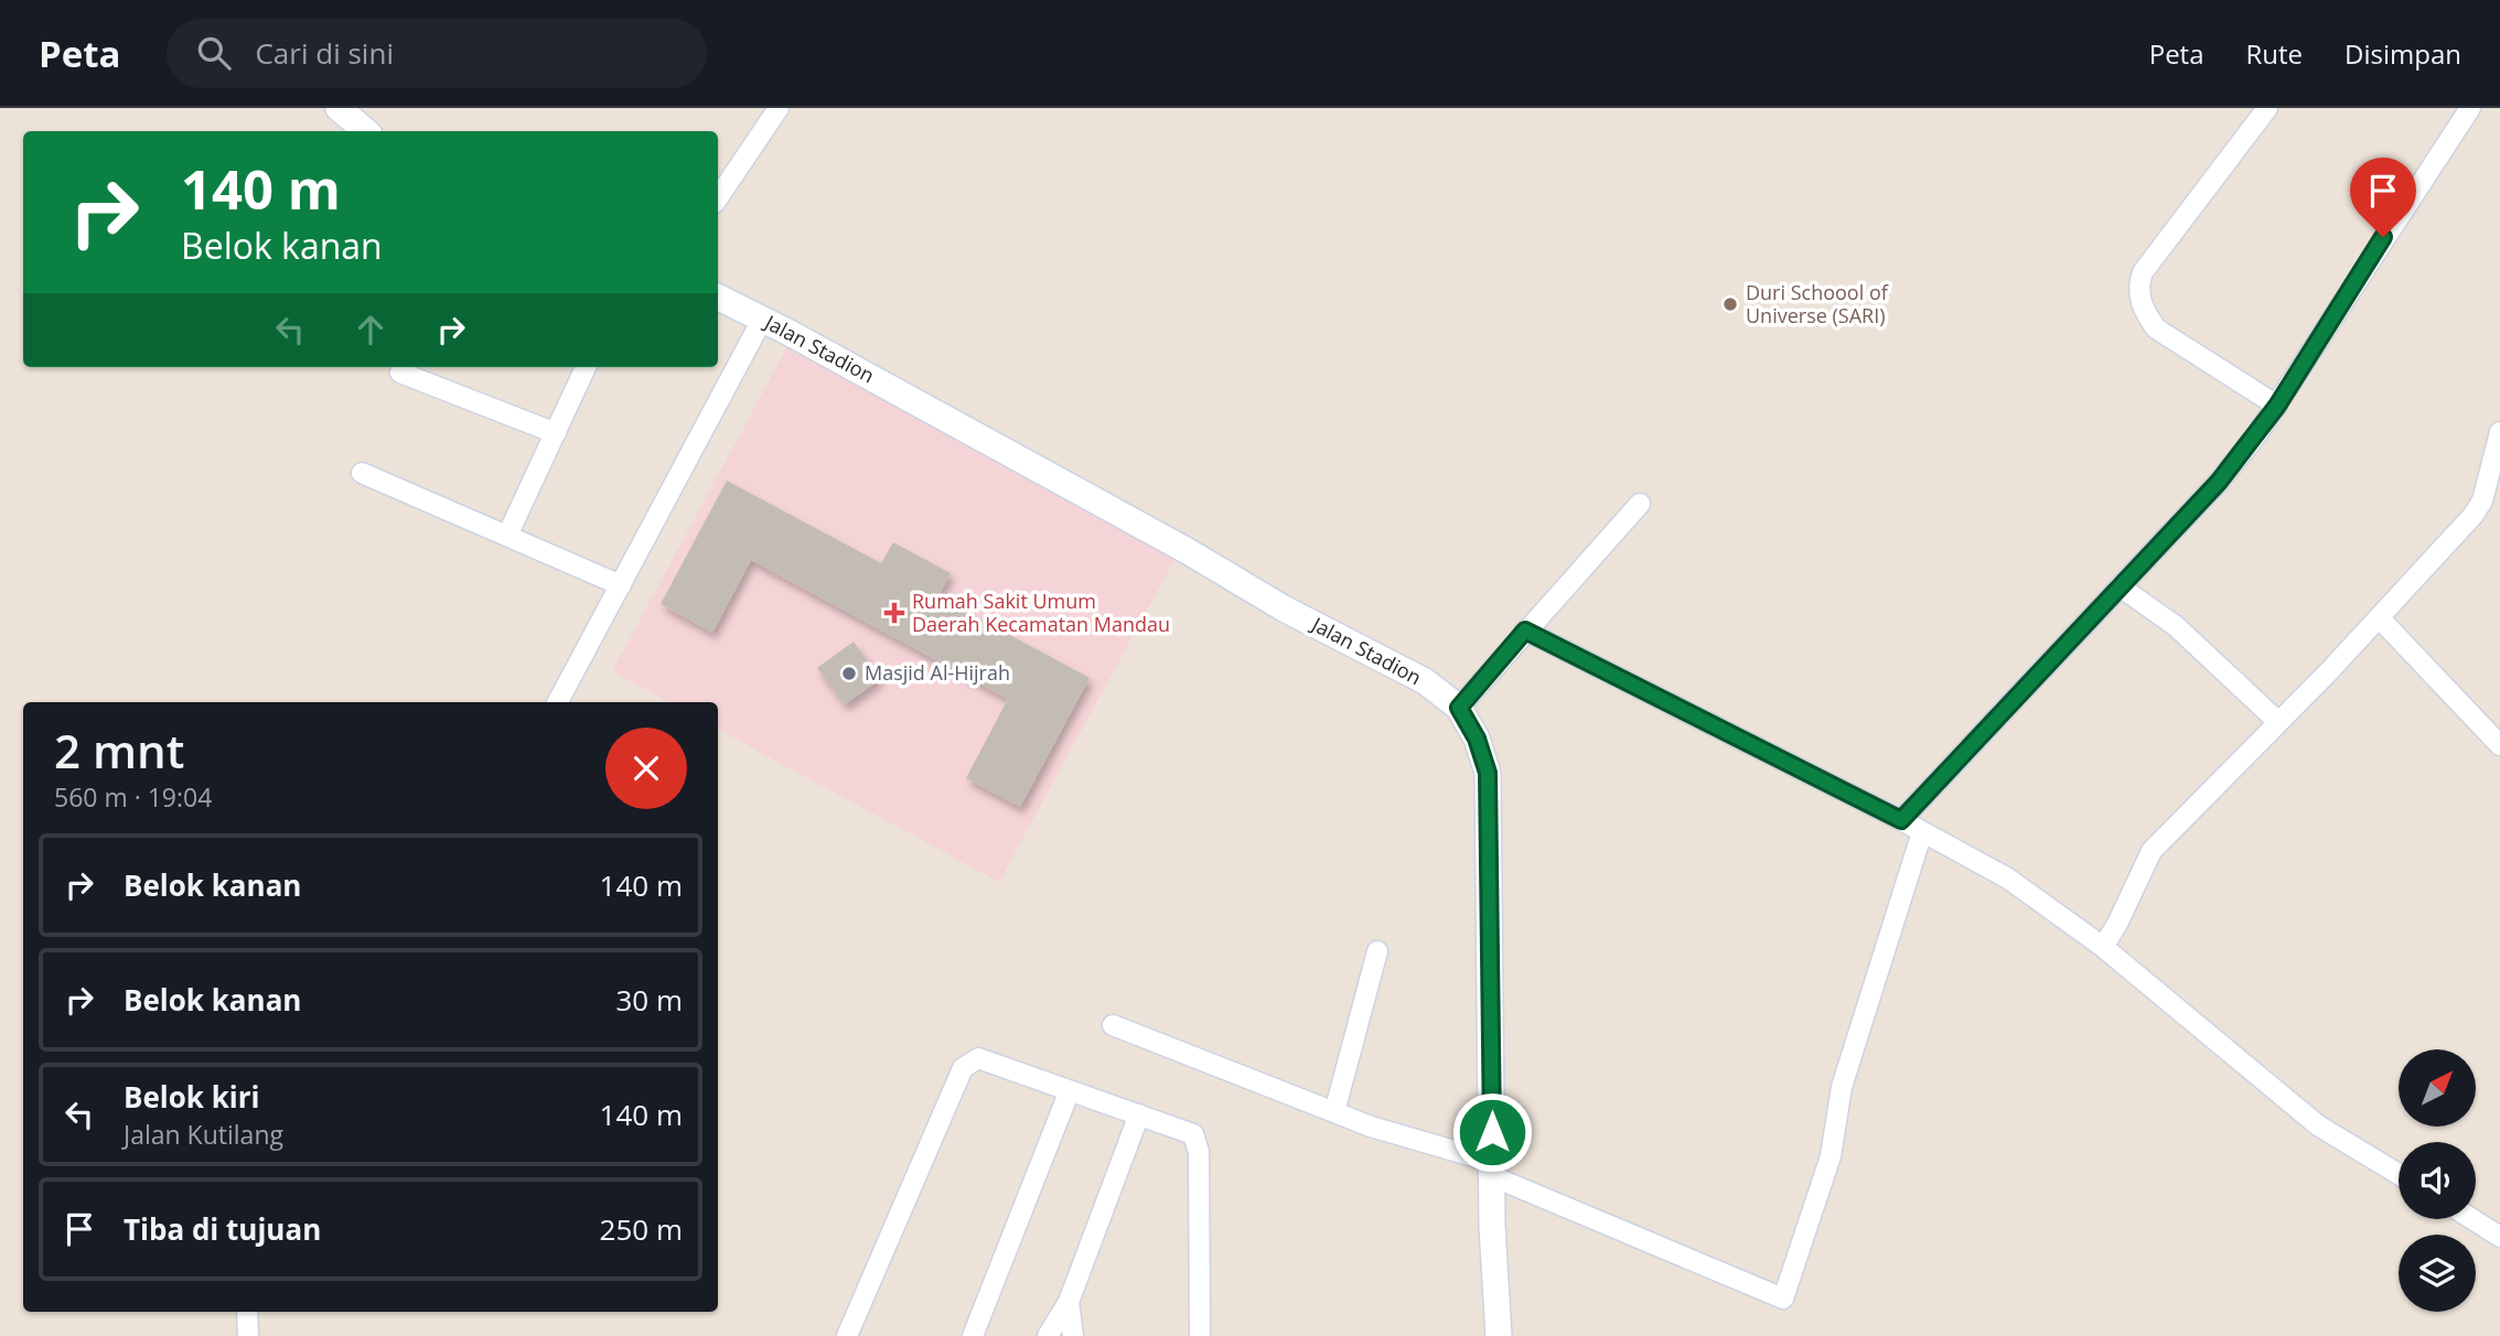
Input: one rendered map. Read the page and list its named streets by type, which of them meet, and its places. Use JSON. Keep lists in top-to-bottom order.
{
  "streets": {
    "street": ["Jalan Stadion"]
  },
  "places": {
    "other": ["Duri Schoool of Universe (SARI)", "Masjid Al-Hijrah"],
    "health": ["Rumah Sakit Umum Daerah Kecamatan Mandau"]
  },
  "north": "top right",
  "page": {
    "header": "Peta",
    "search": "Cari di sini",
    "nav": ["Peta", "Rute", "Disimpan"],
    "turn": ["140 m", "Belok kanan"],
    "heading": ["2 mnt", "560 m · 19:04"],
    "list": [
      {
        "name": "Belok kanan",
        "value": "140 m"
      },
      {
        "name": "Belok kanan",
        "value": "30 m"
      },
      {
        "name": "Belok kiri",
        "note": "Jalan Kutilang",
        "value": "140 m"
      },
      {
        "name": "Tiba di tujuan",
        "value": "250 m"
      }
    ]
  }
}
